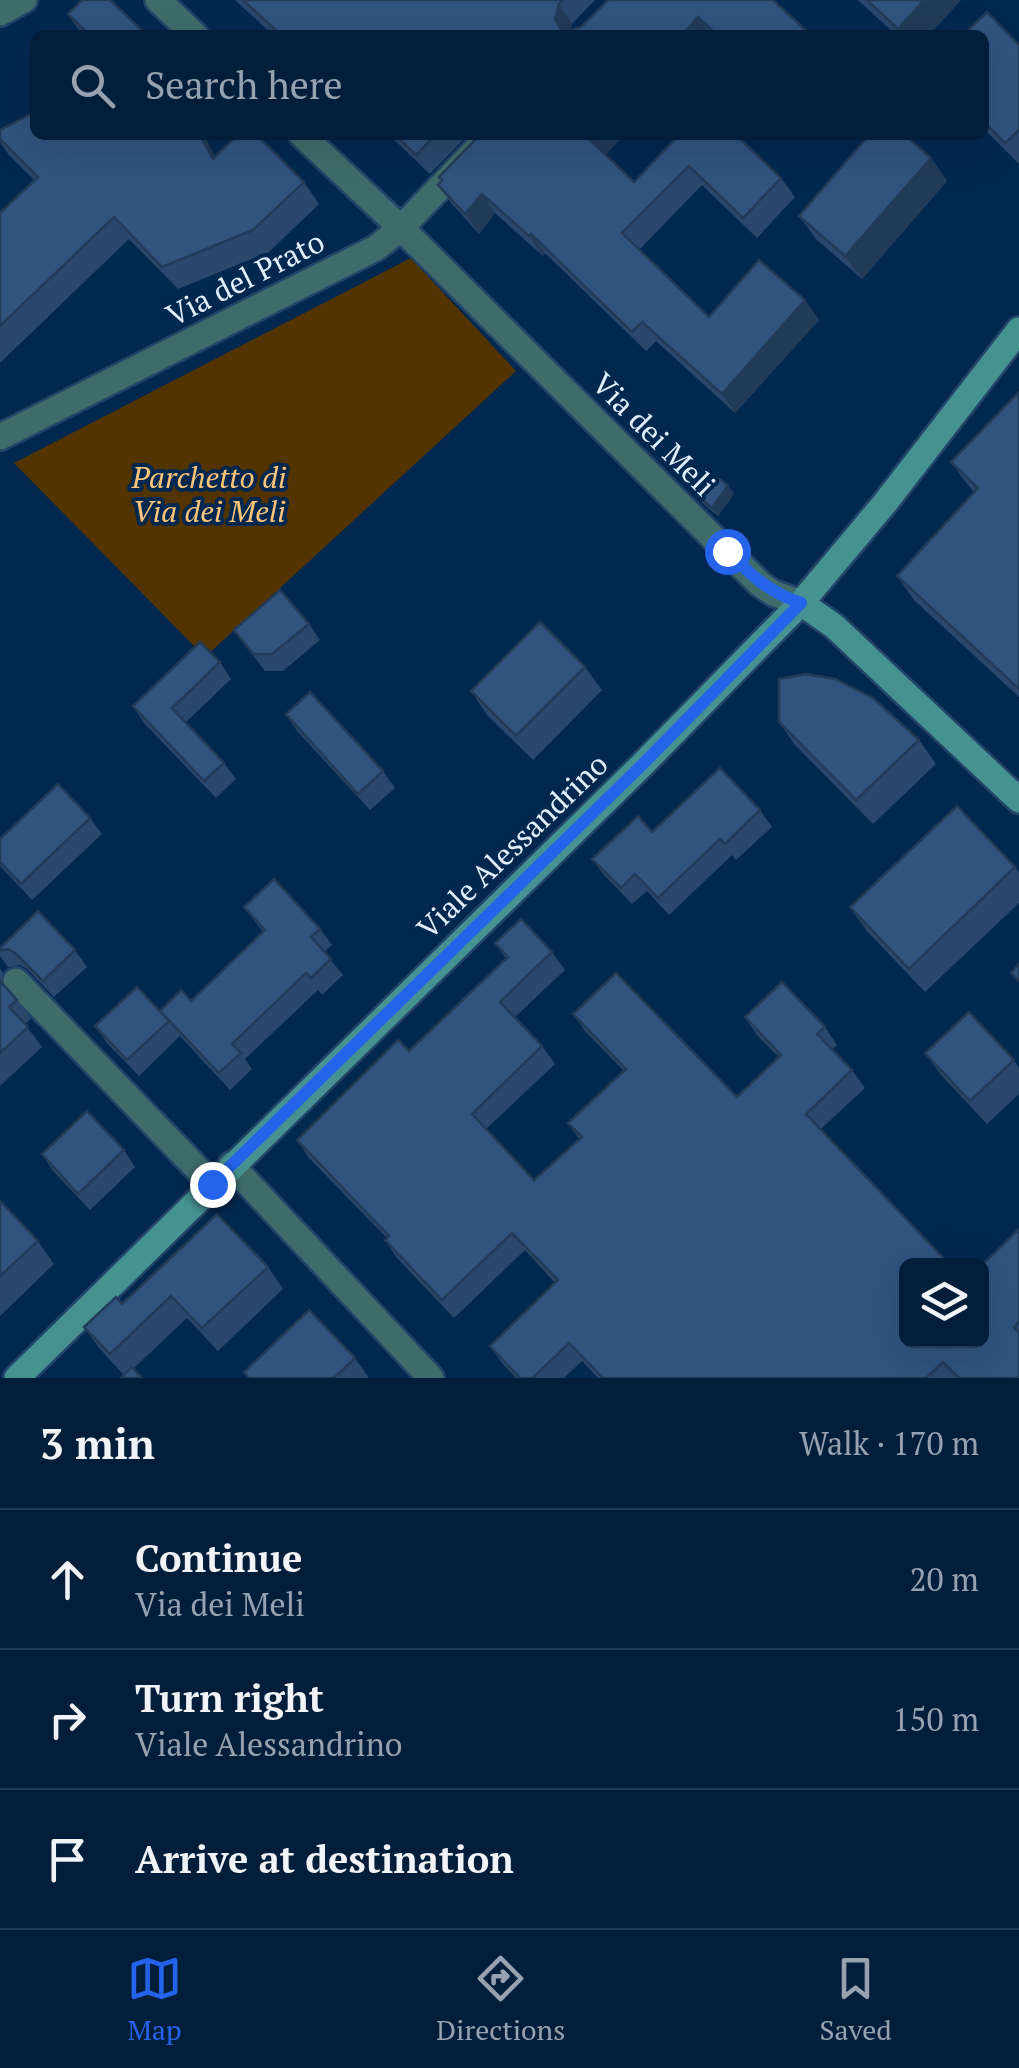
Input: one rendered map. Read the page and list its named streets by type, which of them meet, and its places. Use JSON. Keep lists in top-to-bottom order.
{
  "streets": {
    "street": ["Via del Prato", "Via dei Meli", "Viale Alessandrino"]
  },
  "crossings": [
    ["Via del Prato", "Via dei Meli"],
    ["Via dei Meli", "Viale Alessandrino"]
  ],
  "parks": ["Parchetto di Via dei Meli"],
  "page": {
    "search": "Search here",
    "heading": ["3 min", "Walk · 170 m"],
    "list": [
      ["Continue", "Via dei Meli", "20 m"],
      ["Turn right", "Viale Alessandrino", "150 m"],
      "Arrive at destination"
    ],
    "nav": ["Map", "Directions", "Saved"]
  }
}
